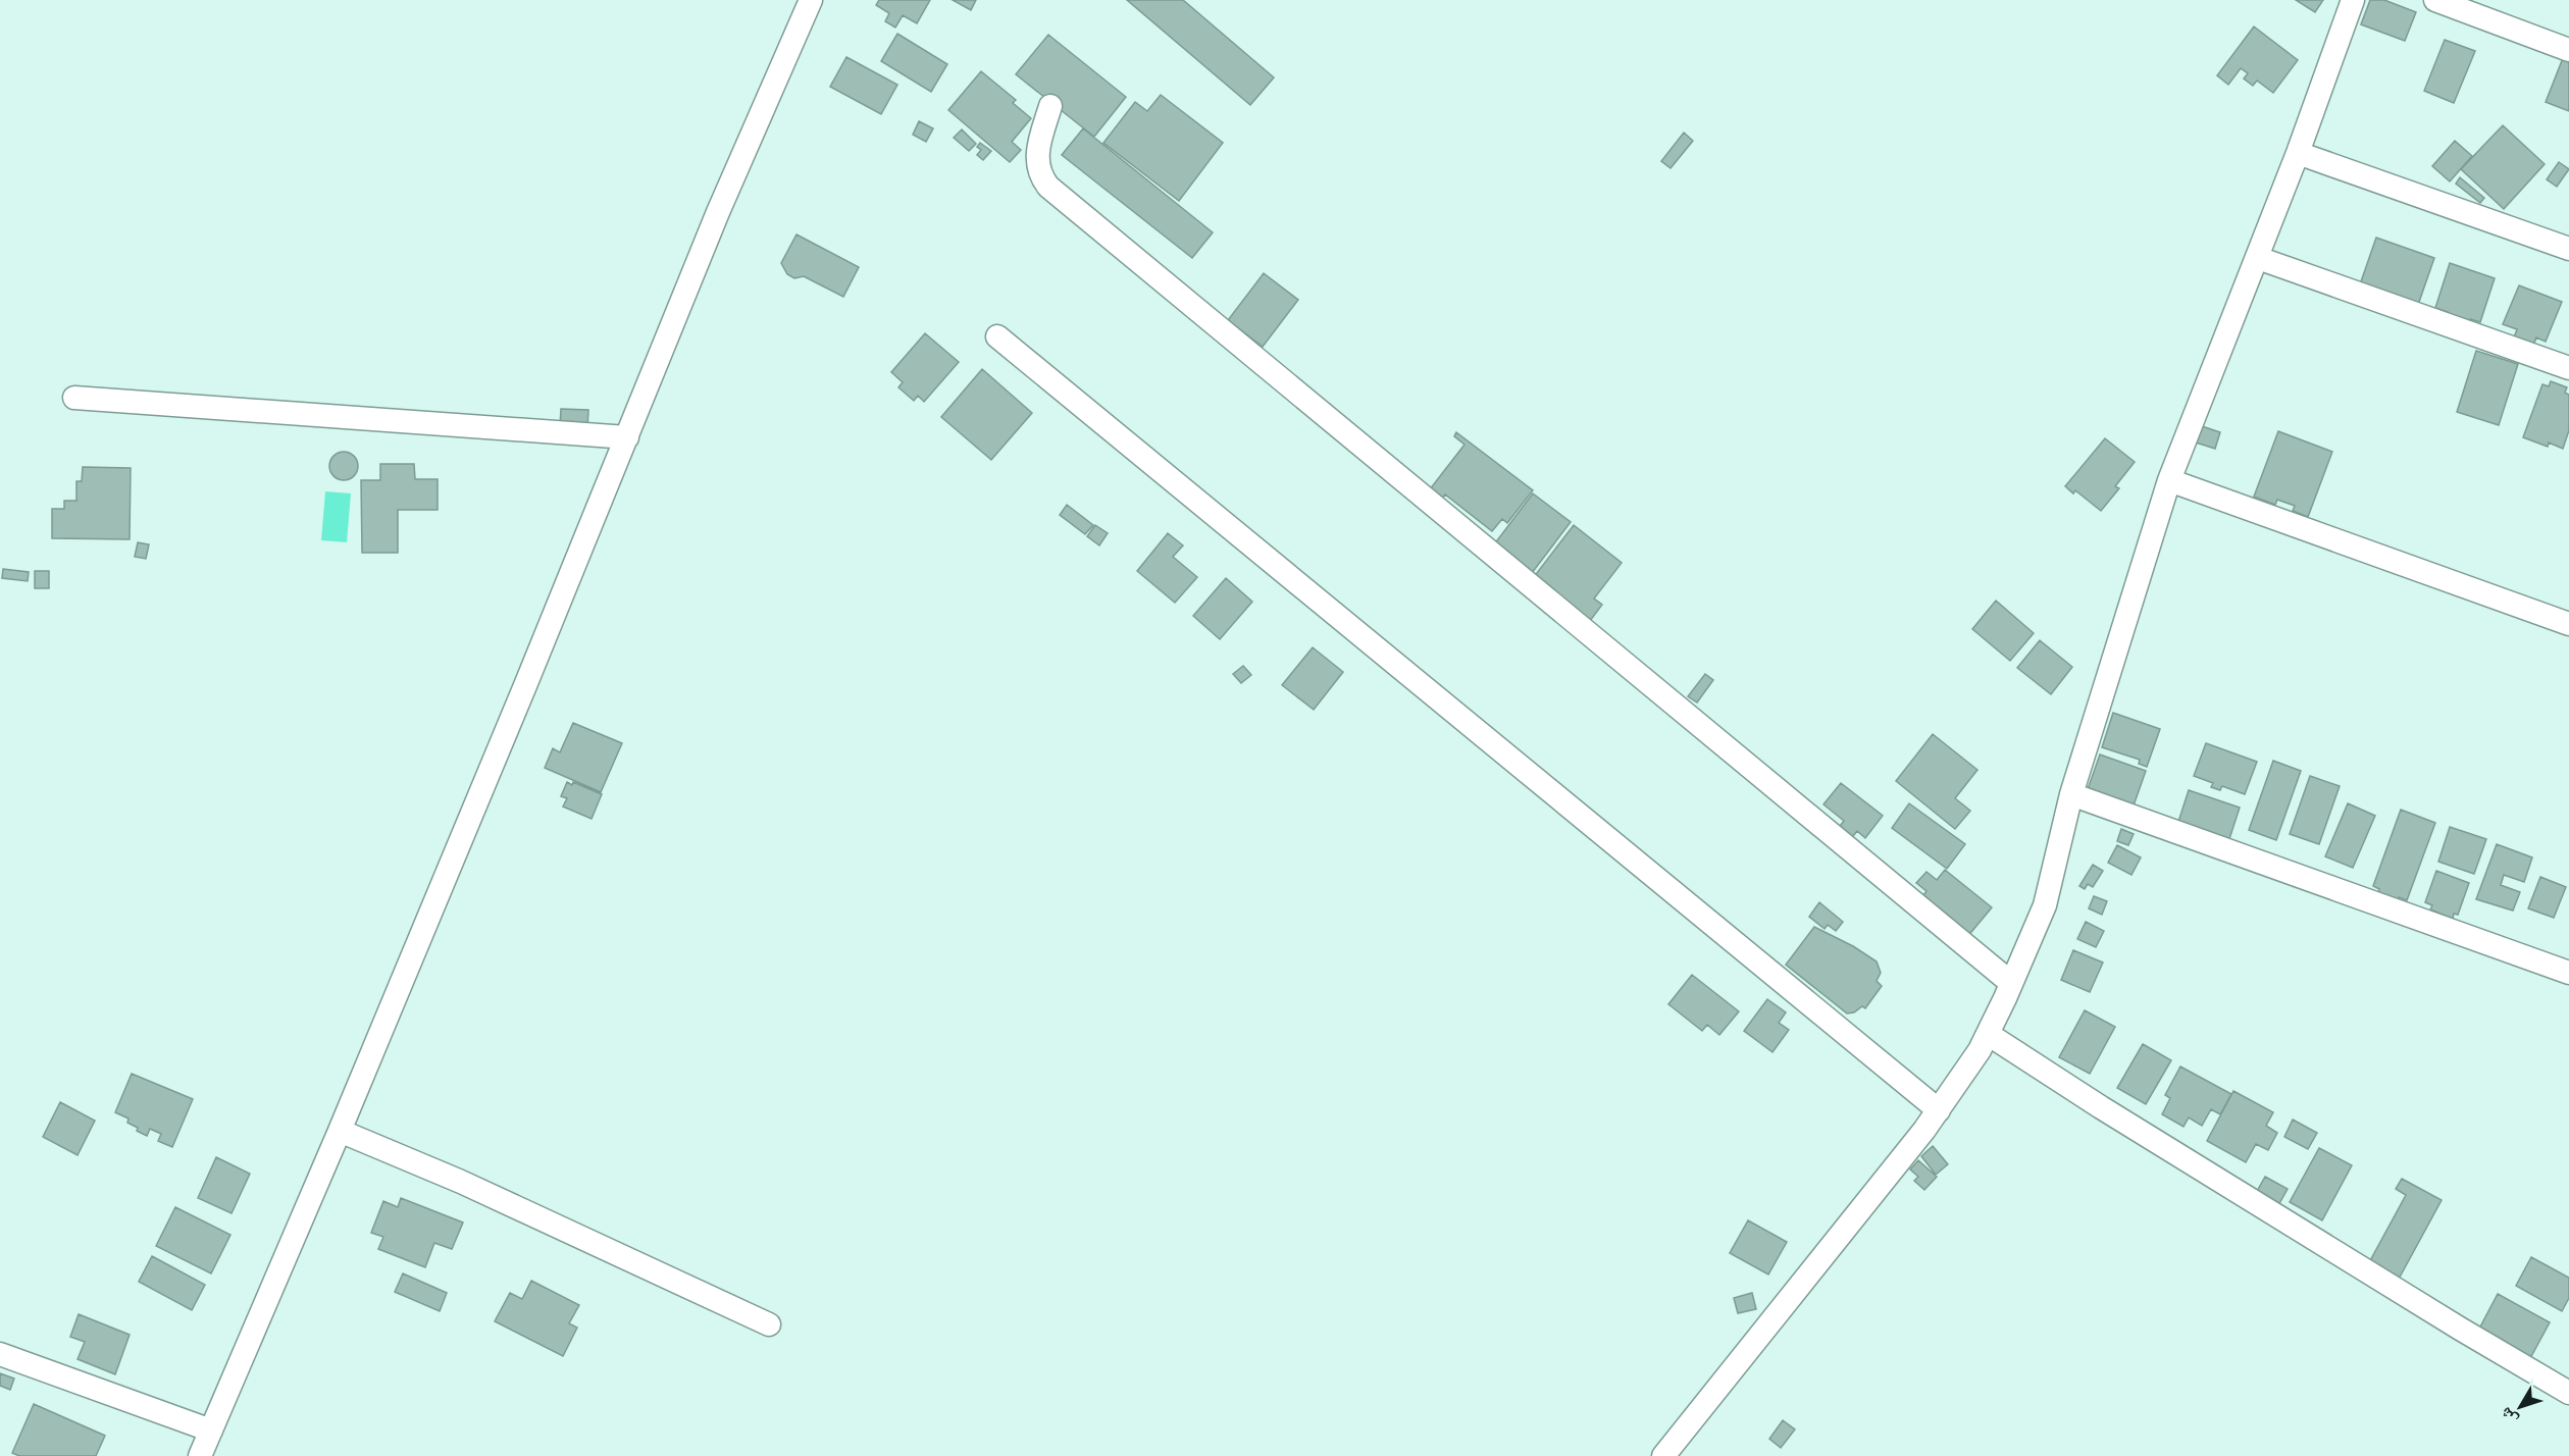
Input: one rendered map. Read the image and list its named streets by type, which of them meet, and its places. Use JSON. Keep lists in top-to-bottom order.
{
  "north": "bottom left"
}
